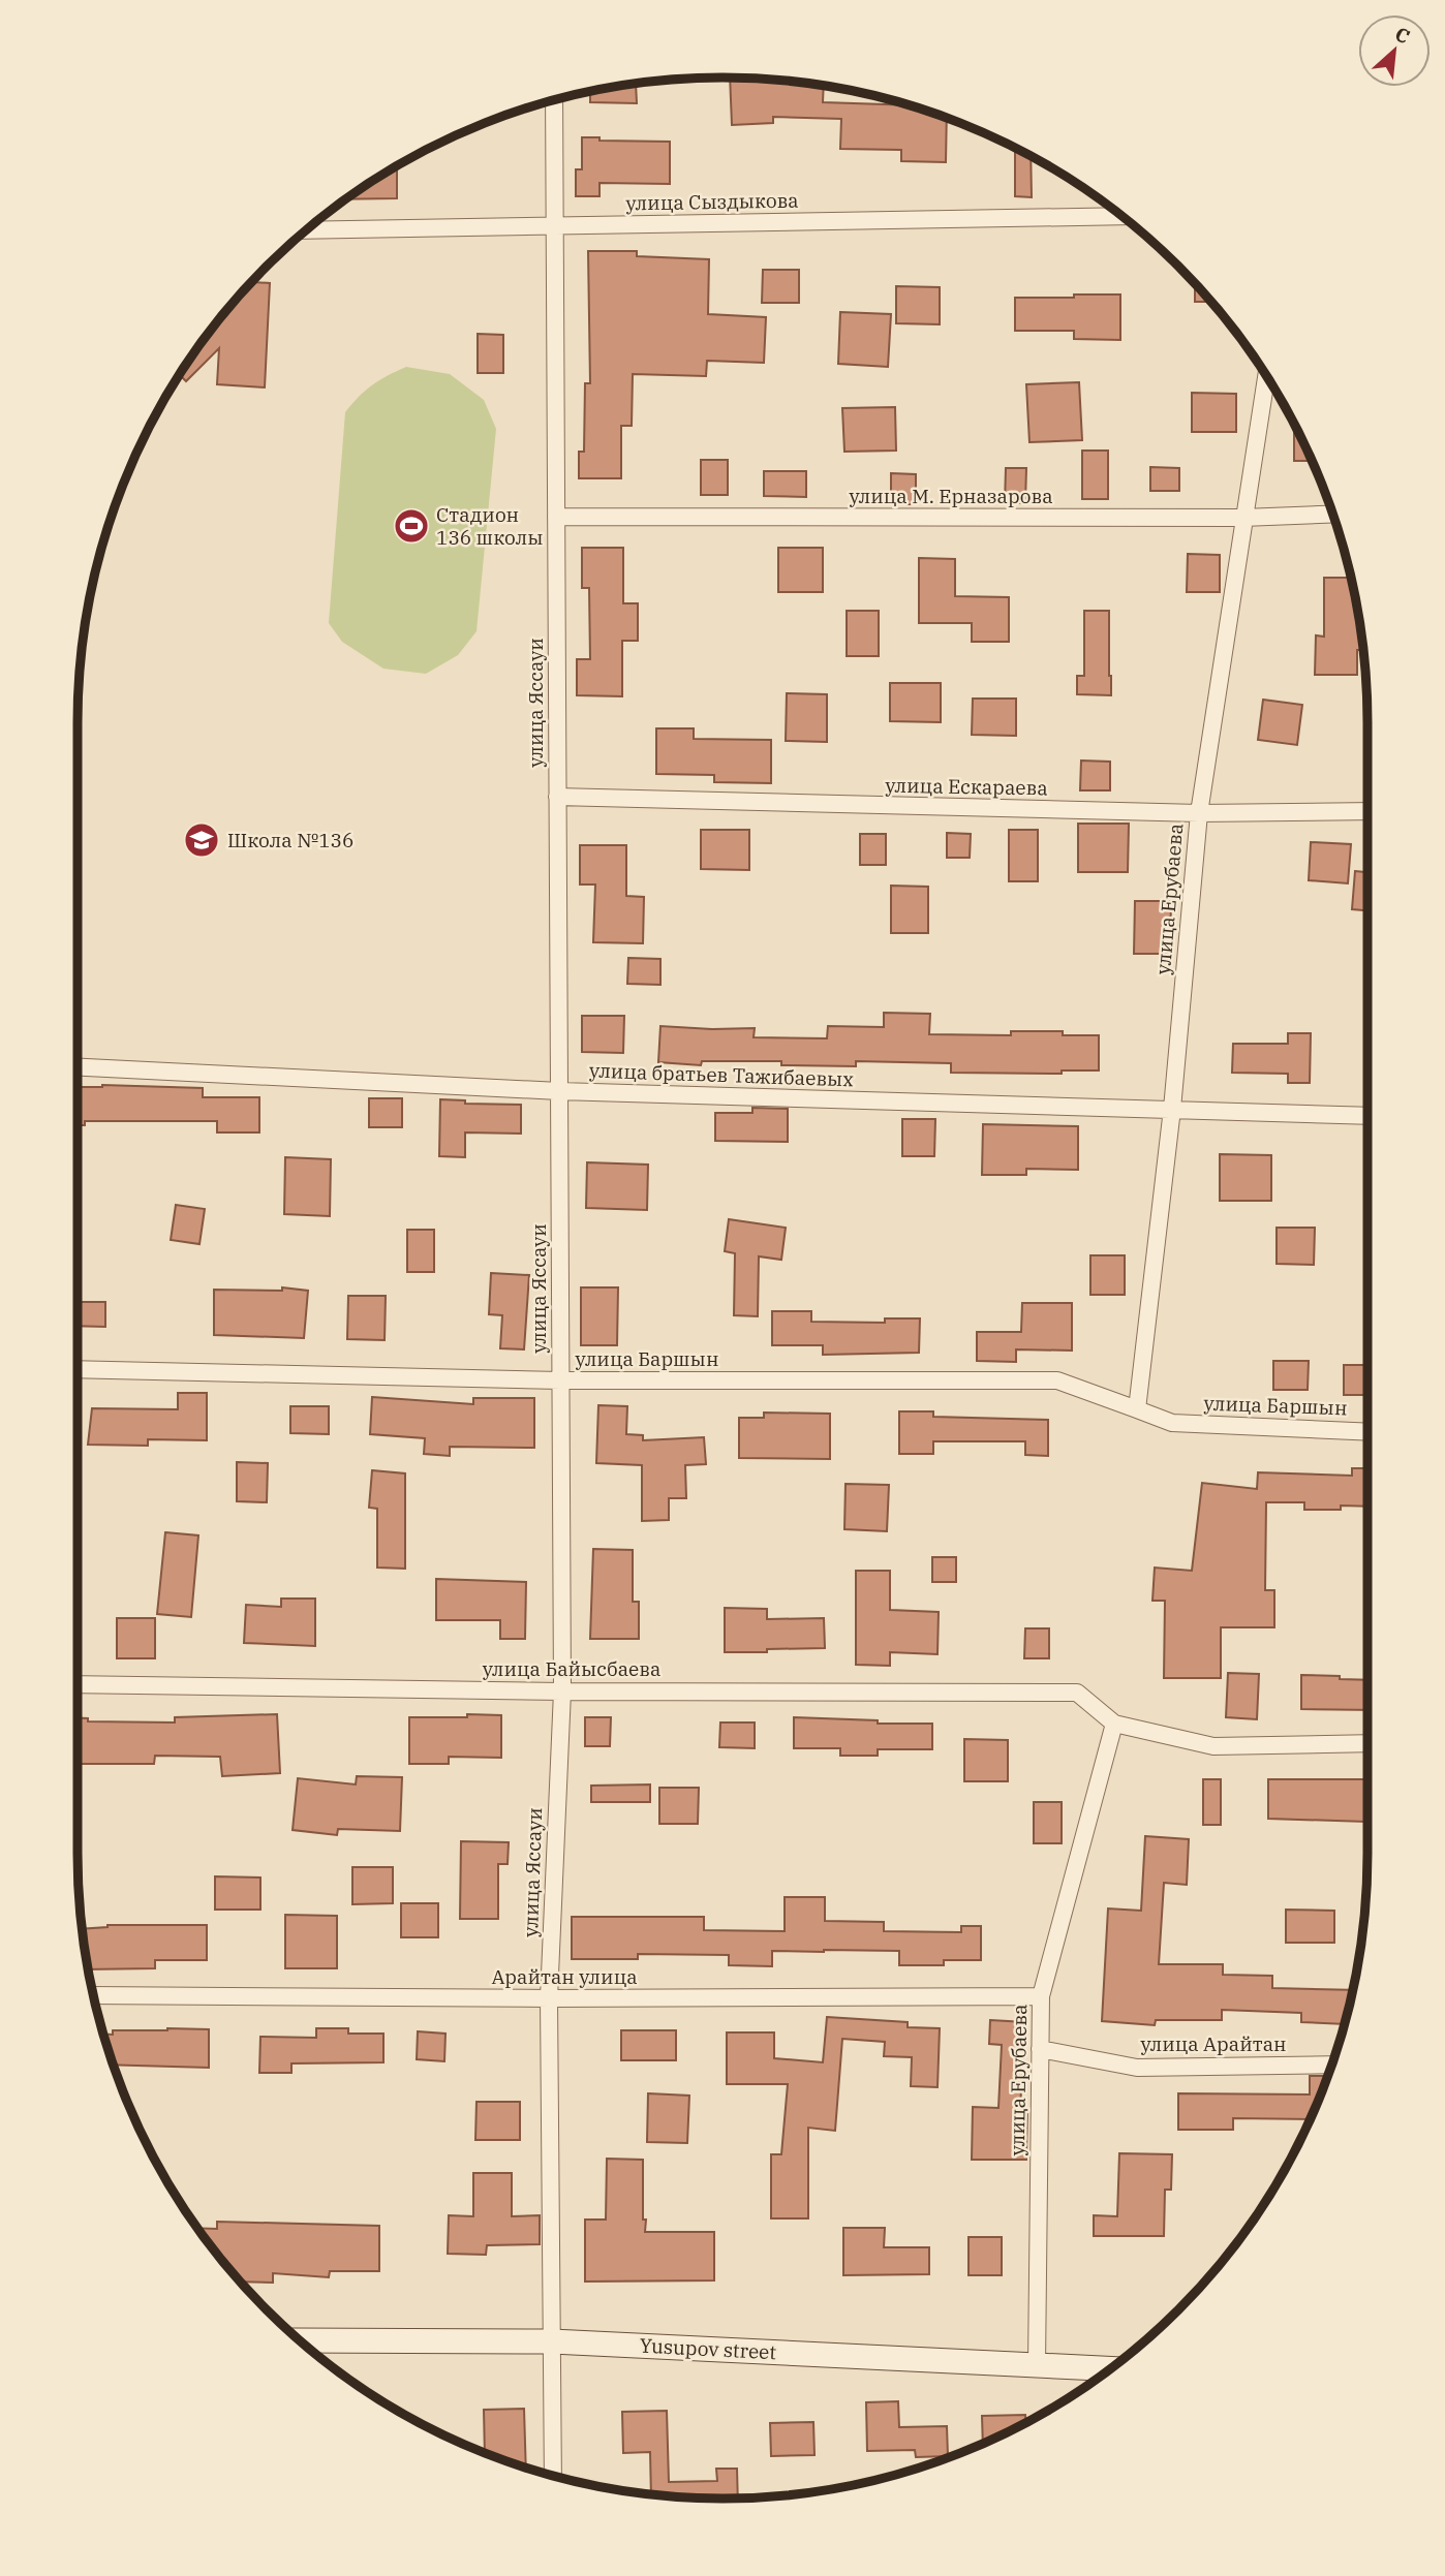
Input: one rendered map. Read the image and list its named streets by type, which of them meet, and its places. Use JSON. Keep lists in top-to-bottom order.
{
  "streets": {
    "street": [
      "улица Сыздыкова",
      "улица М. Ерназарова",
      "улица Яссауи",
      "улица Ескараева",
      "улица Ерубаева",
      "улица братьев Тажибаевых",
      "улица Баршын",
      "улица Байысбаева",
      "Арайтан улица",
      "улица Арайтан",
      "Yusupov street"
    ]
  },
  "crossings": [
    ["улица Сыздыкова", "улица Яссауи"],
    ["улица М. Ерназарова", "улица Яссауи"],
    ["улица М. Ерназарова", "улица Ерубаева"],
    ["улица Яссауи", "улица Ескараева"],
    ["улица Яссауи", "улица братьев Тажибаевых"],
    ["улица Яссауи", "улица Баршын"],
    ["улица Яссауи", "улица Байысбаева"],
    ["улица Яссауи", "Арайтан улица"],
    ["улица Яссауи", "Yusupov street"],
    ["улица Ескараева", "улица Ерубаева"],
    ["улица Ерубаева", "улица братьев Тажибаевых"],
    ["улица Ерубаева", "улица Баршын"],
    ["улица Ерубаева", "улица Байысбаева"],
    ["улица Ерубаева", "Арайтан улица"],
    ["улица Ерубаева", "улица Арайтан"],
    ["улица Ерубаева", "Yusupov street"]
  ],
  "places": {
    "sports": ["Стадион 136 школы"],
    "school or university": ["Школа №136"]
  },
  "north": "top right"
}
